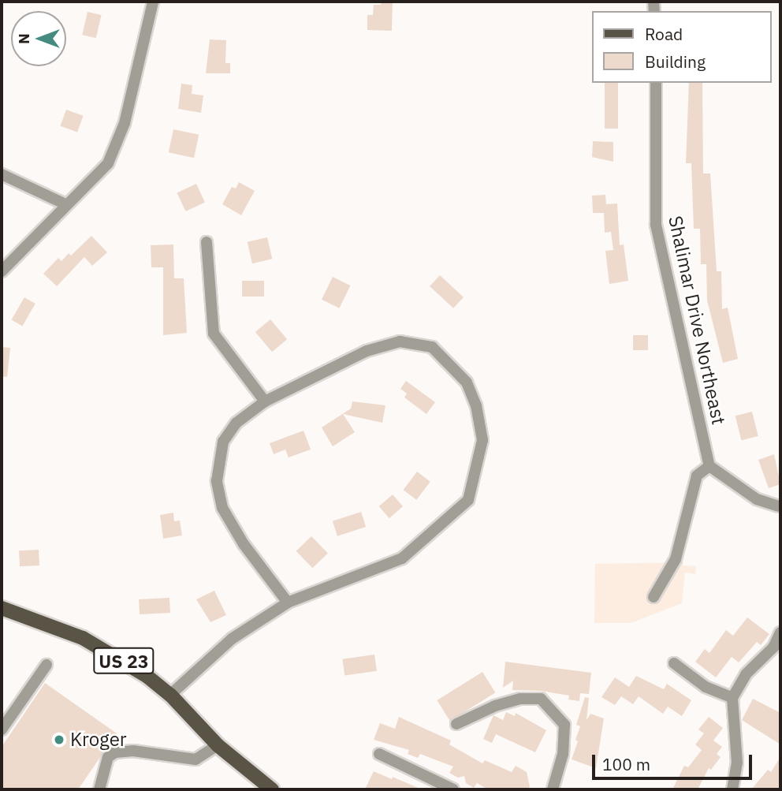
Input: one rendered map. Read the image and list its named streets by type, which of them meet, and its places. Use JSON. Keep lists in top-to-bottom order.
{
  "streets": {
    "main road": ["US 23"],
    "street": ["Shalimar Drive Northeast"]
  },
  "places": ["Kroger"],
  "legend": ["Road", "Building"],
  "scale_bar": "100 m",
  "north": "left"
}
